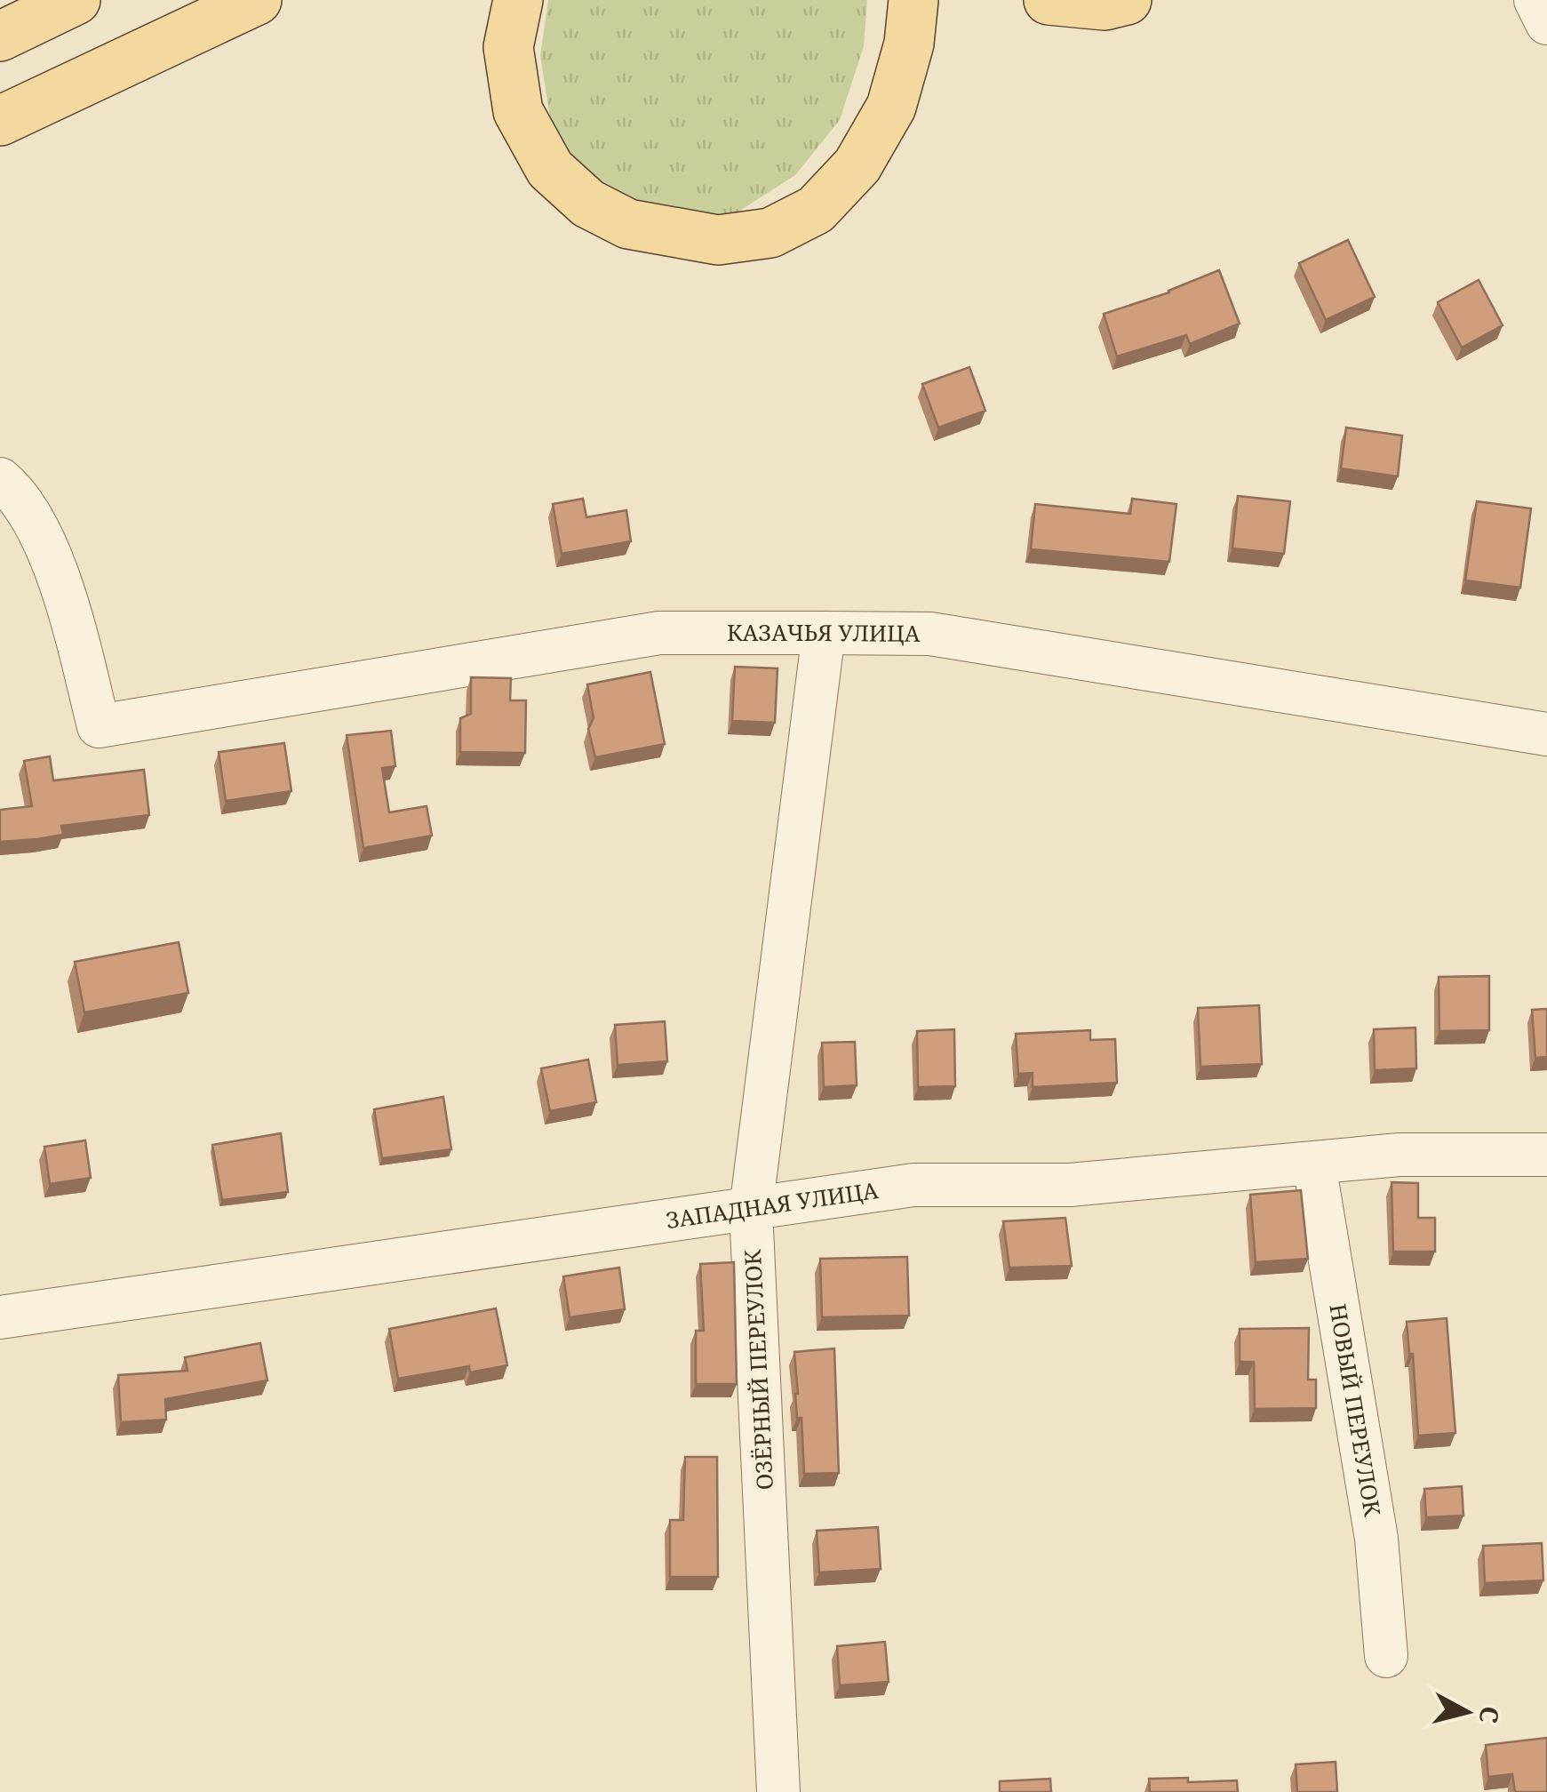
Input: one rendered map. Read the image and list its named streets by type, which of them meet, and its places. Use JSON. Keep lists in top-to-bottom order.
{
  "streets": {
    "street": [
      "КАЗАЧЬЯ УЛИЦА",
      "ЗАПАДНАЯ УЛИЦА",
      "ОЗЁРНЫЙ ПЕРЕУЛОК",
      "НОВЫЙ ПЕРЕУЛОК"
    ]
  },
  "crossings": [
    ["КАЗАЧЬЯ УЛИЦА", "ОЗЁРНЫЙ ПЕРЕУЛОК"],
    ["ЗАПАДНАЯ УЛИЦА", "ОЗЁРНЫЙ ПЕРЕУЛОК"],
    ["ЗАПАДНАЯ УЛИЦА", "НОВЫЙ ПЕРЕУЛОК"]
  ],
  "north": "right"
}
